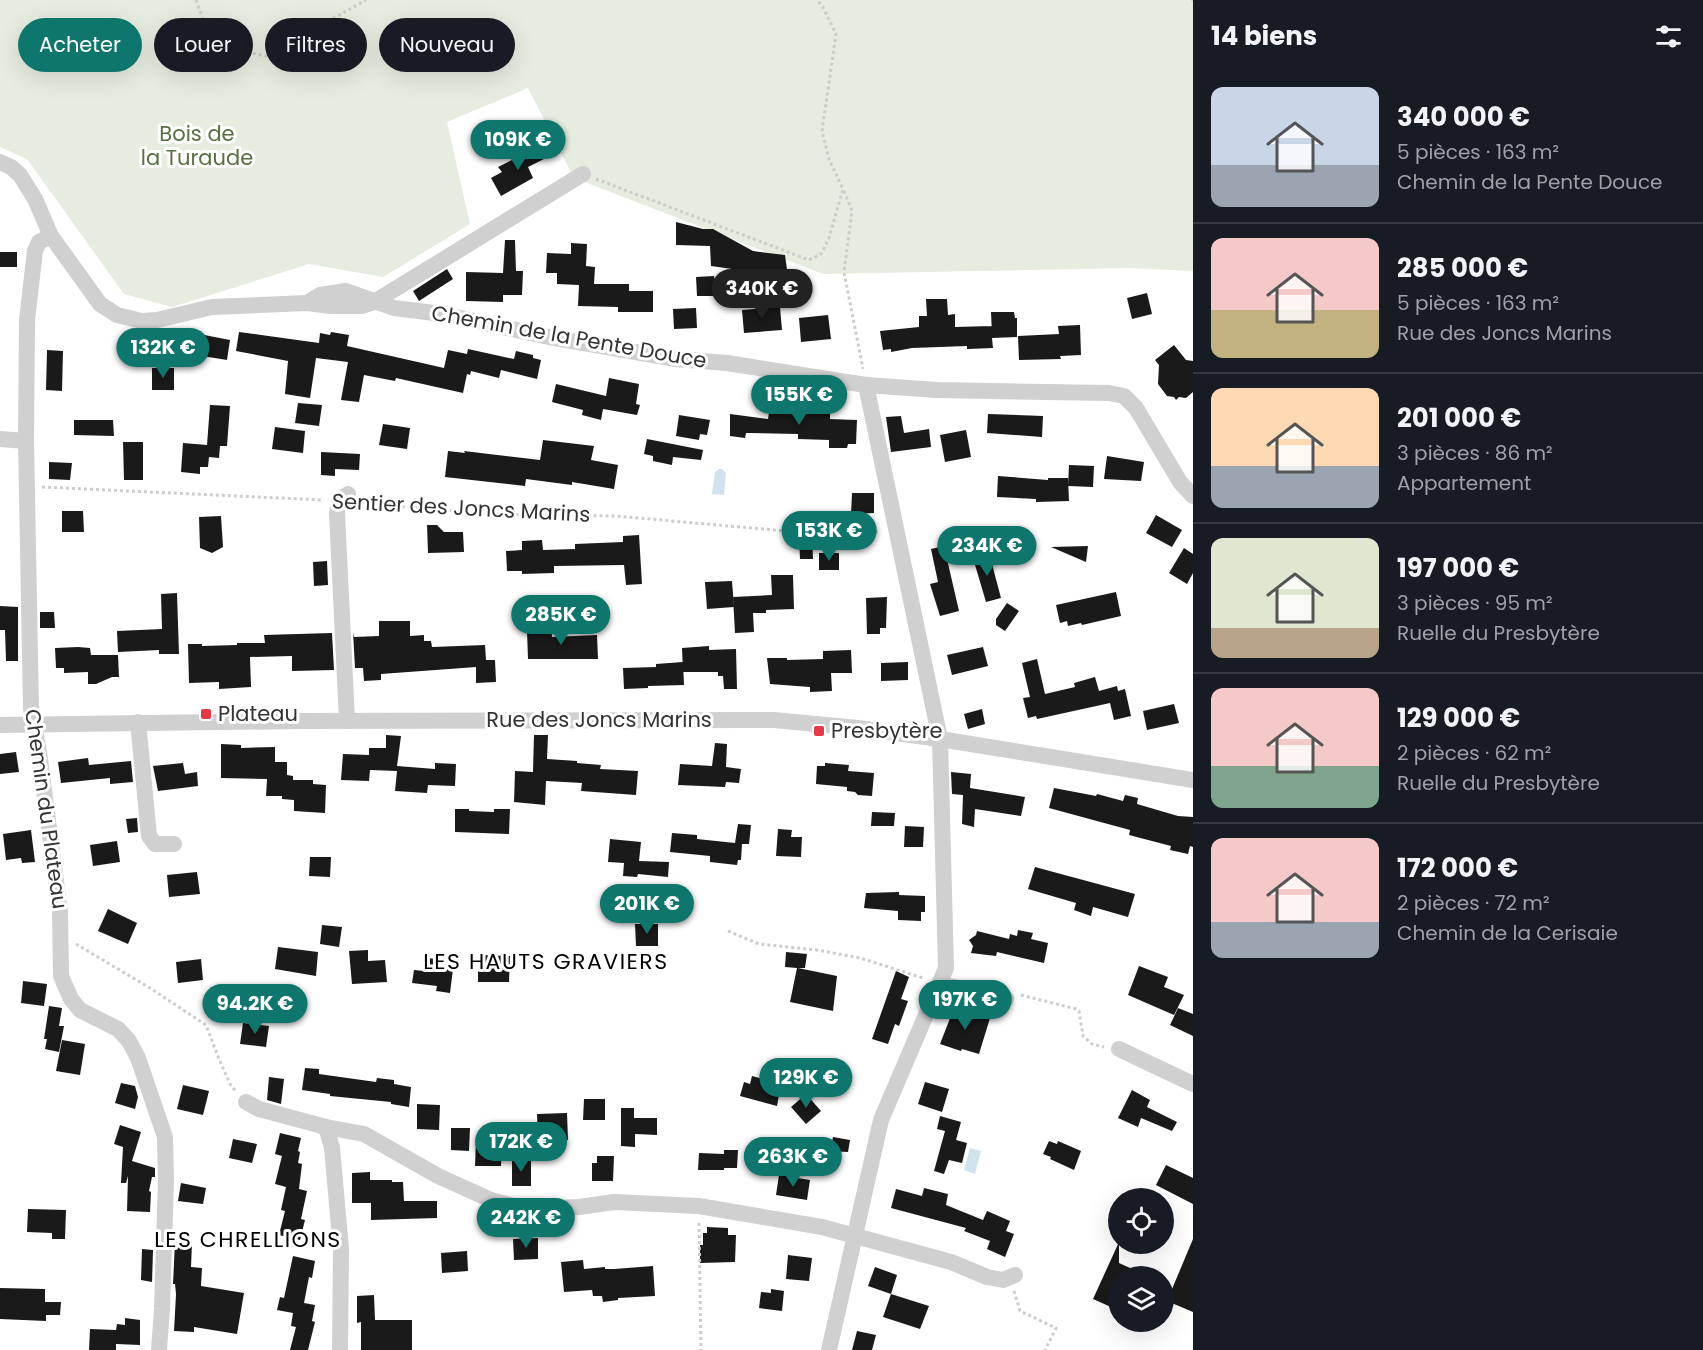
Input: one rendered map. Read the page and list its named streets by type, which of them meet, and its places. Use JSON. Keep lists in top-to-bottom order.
{
  "streets": {
    "street": ["Chemin de la Pente Douce", "Rue des Joncs Marins", "Chemin du Plateau"],
    "path": ["Sentier des Joncs Marins"]
  },
  "crossings": [
    ["Sentier des Joncs Marins", "Chemin du Plateau"],
    ["Rue des Joncs Marins", "Chemin du Plateau"]
  ],
  "districts": ["LES HAUTS GRAVIERS", "LES CHRELLIONS"],
  "parks": ["Bois de la Turaude"],
  "places": {
    "transit": ["Plateau", "Presbytère"]
  },
  "page": {
    "heading": "14 biens",
    "chip": [
      "Acheter",
      "Louer",
      "Filtres",
      "Nouveau"
    ],
    "list": [
      {
        "name": "340 000 €",
        "note": "5 pièces · 163 m² · Chemin de la Pente Douce"
      },
      {
        "name": "285 000 €",
        "note": "5 pièces · 163 m² · Rue des Joncs Marins"
      },
      {
        "name": "201 000 €",
        "note": "3 pièces · 86 m² · Appartement"
      },
      {
        "name": "197 000 €",
        "note": "3 pièces · 95 m² · Ruelle du Presbytère"
      },
      {
        "name": "129 000 €",
        "note": "2 pièces · 62 m² · Ruelle du Presbytère"
      },
      {
        "name": "172 000 €",
        "note": "2 pièces · 72 m² · Chemin de la Cerisaie"
      }
    ],
    "price": [
      "109K €",
      "340K €",
      "132K €",
      "155K €",
      "153K €",
      "234K €",
      "285K €",
      "201K €",
      "197K €",
      "94.2K €",
      "129K €",
      "172K €",
      "263K €",
      "242K €"
    ]
  }
}
